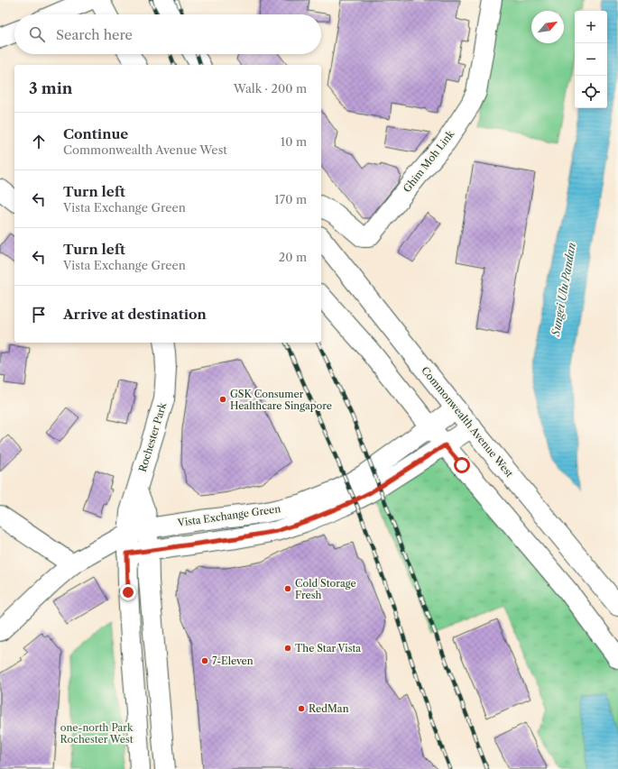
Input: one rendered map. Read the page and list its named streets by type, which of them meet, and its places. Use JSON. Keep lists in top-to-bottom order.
{
  "streets": {
    "street": [
      "Ghim Moh Link",
      "Commonwealth Avenue West",
      "Rochester Park",
      "Vista Exchange Green"
    ]
  },
  "crossings": [
    ["Commonwealth Avenue West", "Vista Exchange Green"],
    ["Rochester Park", "Vista Exchange Green"]
  ],
  "water": ["Sungei Ulu Pandan"],
  "parks": ["one-north Park Rochester West"],
  "places": [
    "GSK Consumer Healthcare Singapore",
    "Cold Storage Fresh",
    "The Star Vista",
    "7-Eleven",
    "RedMan"
  ],
  "north": "top right",
  "page": {
    "map_buttons": ["+", "−"],
    "search": "Search here",
    "heading": ["3 min", "Walk · 200 m"],
    "list": [
      ["Continue", "Commonwealth Avenue West", "10 m"],
      ["Turn left", "Vista Exchange Green", "170 m"],
      ["Turn left", "Vista Exchange Green", "20 m"],
      "Arrive at destination"
    ]
  }
}
